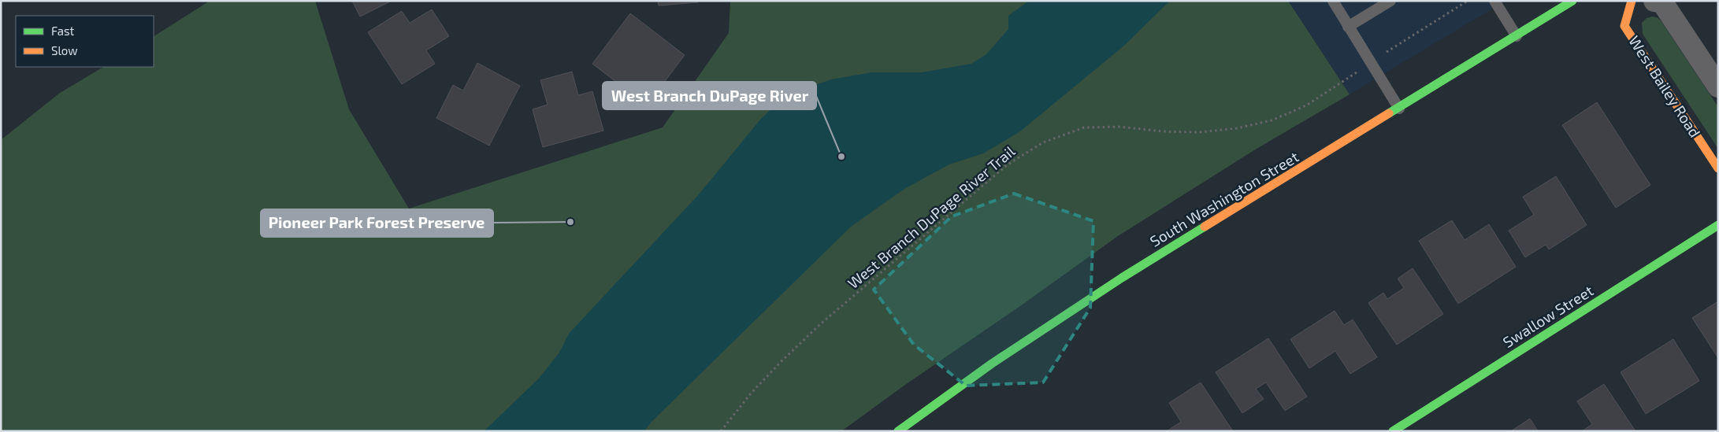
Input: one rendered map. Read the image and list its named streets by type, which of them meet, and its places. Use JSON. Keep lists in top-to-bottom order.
{
  "streets": {
    "main road": ["West Bailey Road", "South Washington Street", "Swallow Street"],
    "path": ["West Branch DuPage River Trail"]
  },
  "places": ["West Branch DuPage River", "Pioneer Park Forest Preserve"],
  "legend": ["Fast", "Slow"]
}
